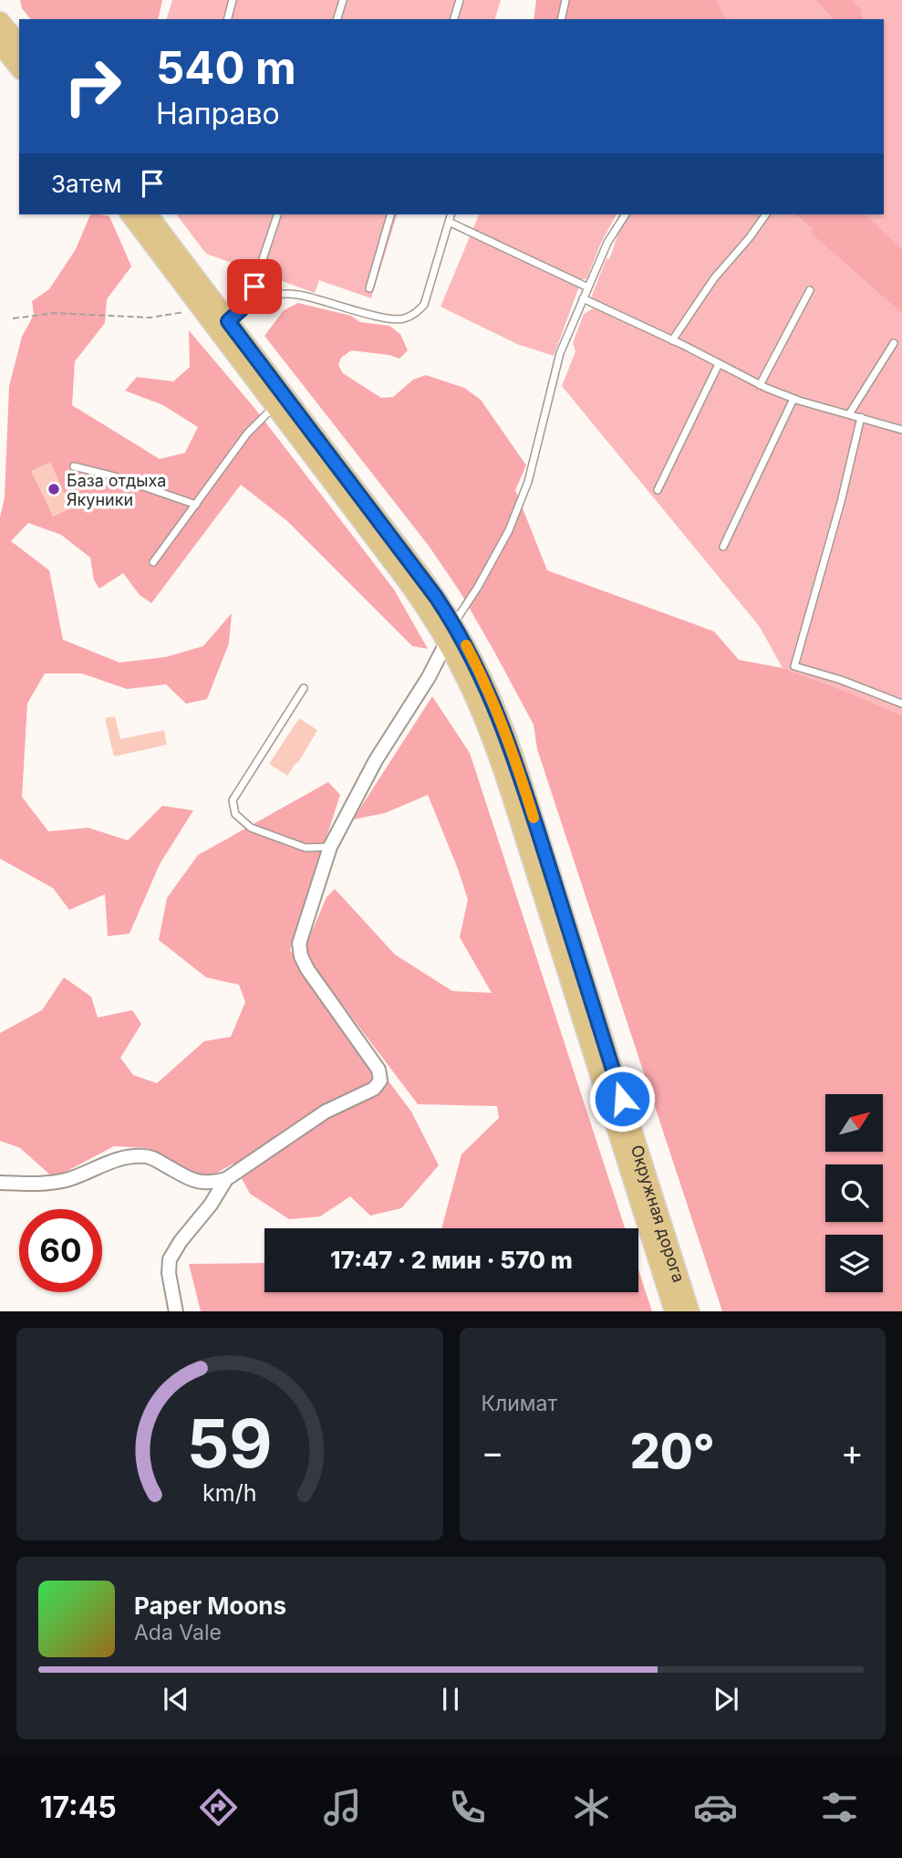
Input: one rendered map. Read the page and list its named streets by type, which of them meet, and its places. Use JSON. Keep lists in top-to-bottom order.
{
  "streets": {
    "main road": ["Окружная дорога"]
  },
  "places": ["База отдыха Якуники"],
  "north": "top right",
  "page": {
    "turn": ["540 m", "Направо"],
    "then": "Затем",
    "limit": "60",
    "trip": "17:47 · 2 мин · 570 m",
    "tile": "Климат",
    "heat": ["−", "20°", "+"],
    "song": ["Paper Moons", "Ada Vale"],
    "tabs": "17:45",
    "gauge": ["59", "km/h"]
  }
}
